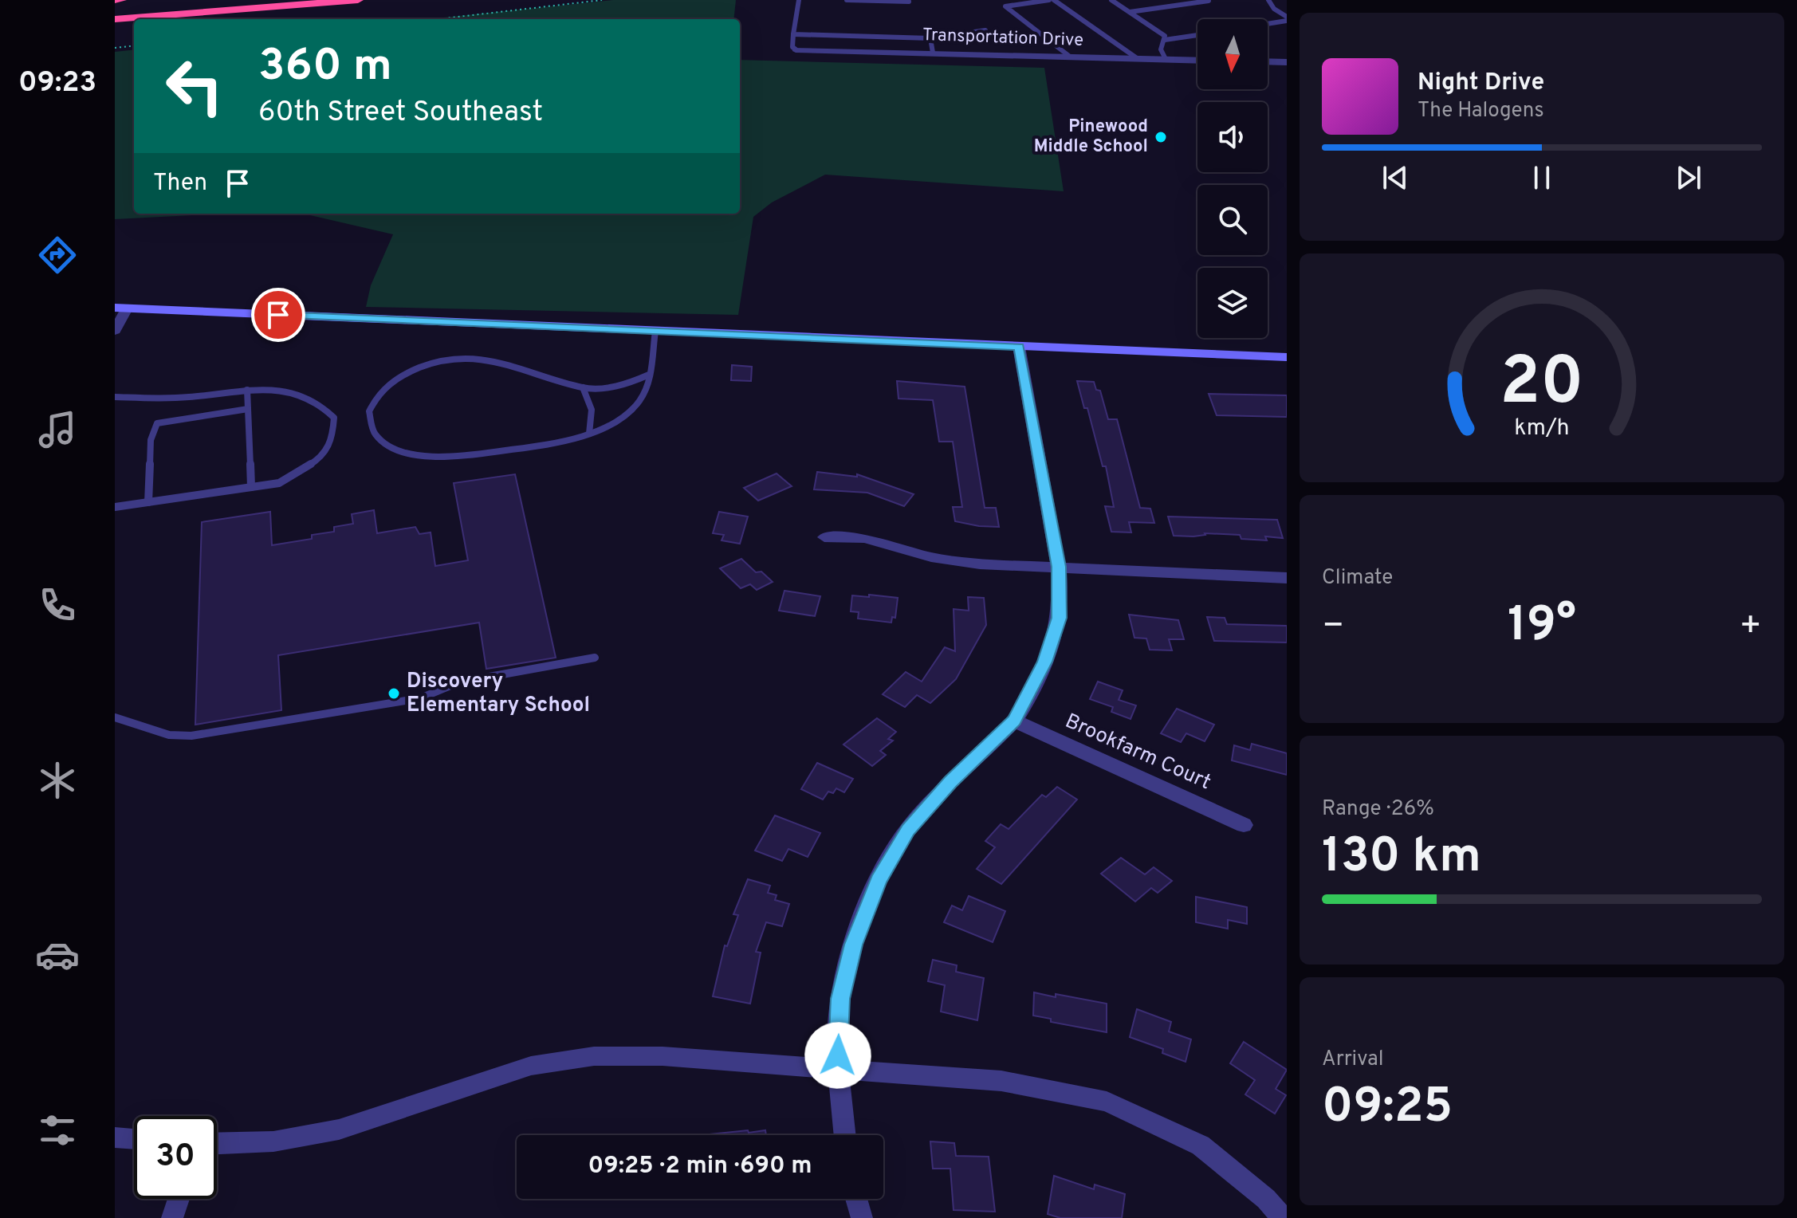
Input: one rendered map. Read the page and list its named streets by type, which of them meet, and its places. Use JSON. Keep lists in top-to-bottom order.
{
  "streets": {
    "street": ["Transportation Drive", "Brookfarm Court"]
  },
  "places": ["Pinewood Middle School", "Discovery Elementary School"],
  "north": "bottom",
  "page": {
    "tabs": "09:23",
    "turn": ["360 m", "60th Street Southeast"],
    "song": ["Night Drive", "The Halogens"],
    "then": "Then",
    "tile": [
      "Climate",
      ["Range · 26%", "130 km"],
      ["Arrival", "09:25"]
    ],
    "heat": ["−", "19°", "+"],
    "limit": "30",
    "trip": "09:25 · 2 min · 690 m",
    "gauge": ["20", "km/h"]
  }
}
